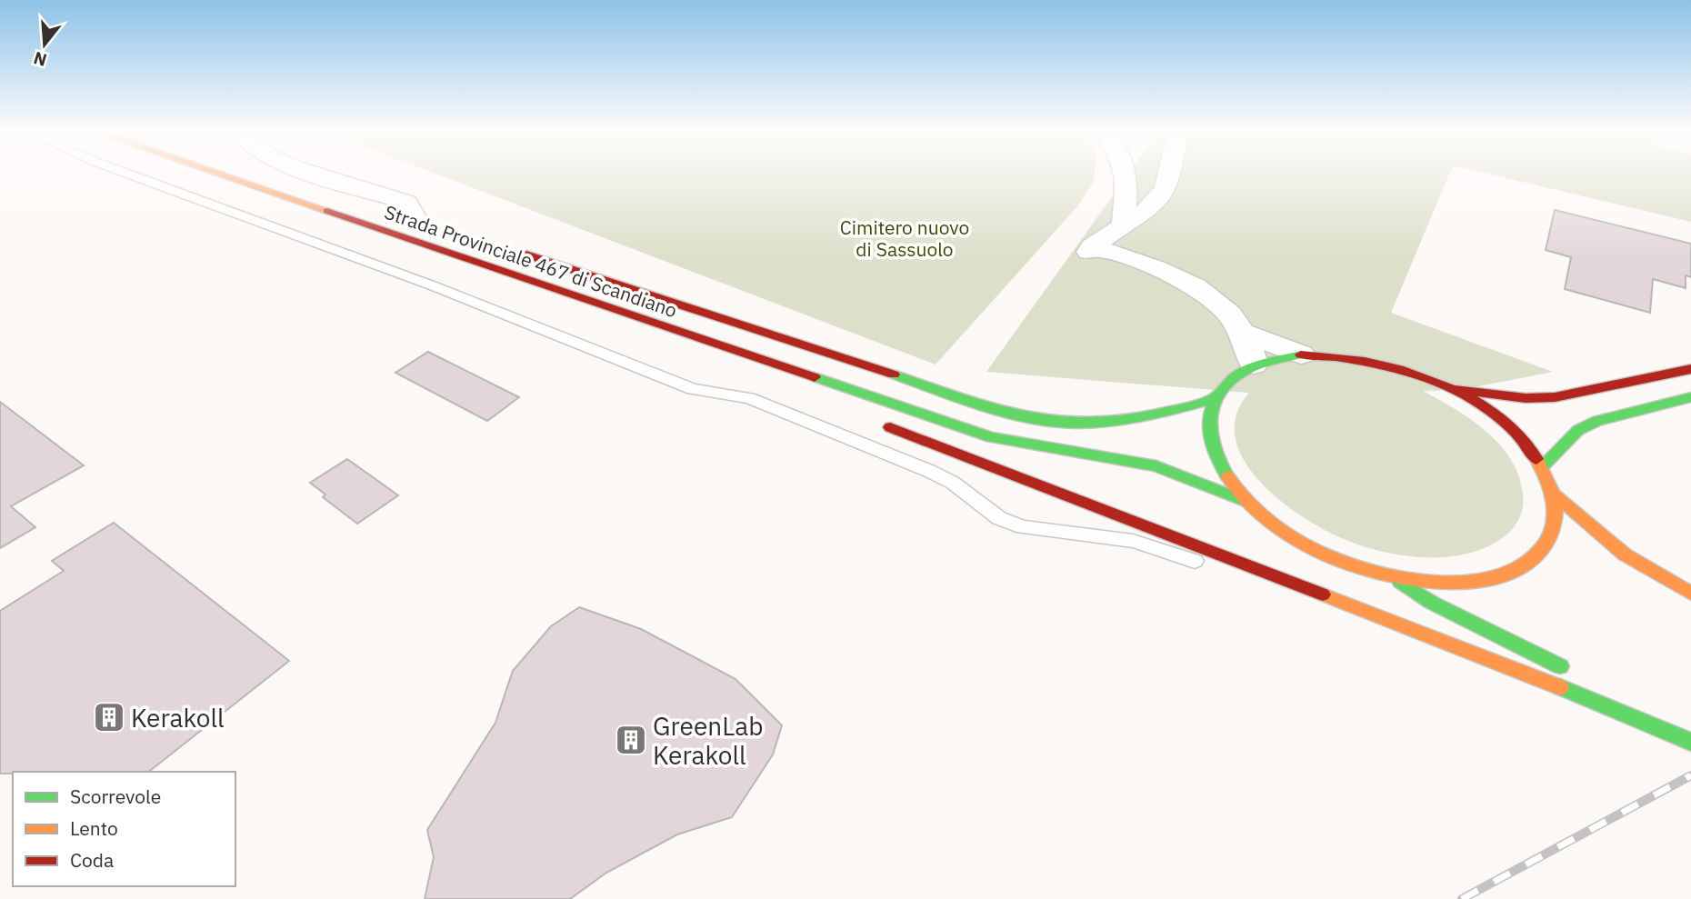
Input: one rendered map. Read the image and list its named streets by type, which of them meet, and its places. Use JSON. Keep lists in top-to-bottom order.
{
  "streets": {
    "main road": ["Strada Provinciale 467 di Scandiano"]
  },
  "parks": ["Cimitero nuovo di Sassuolo"],
  "places": {
    "building": ["Kerakoll", "GreenLab Kerakoll"]
  },
  "legend": ["Scorrevole", "Lento", "Coda"],
  "north": "bottom"
}
